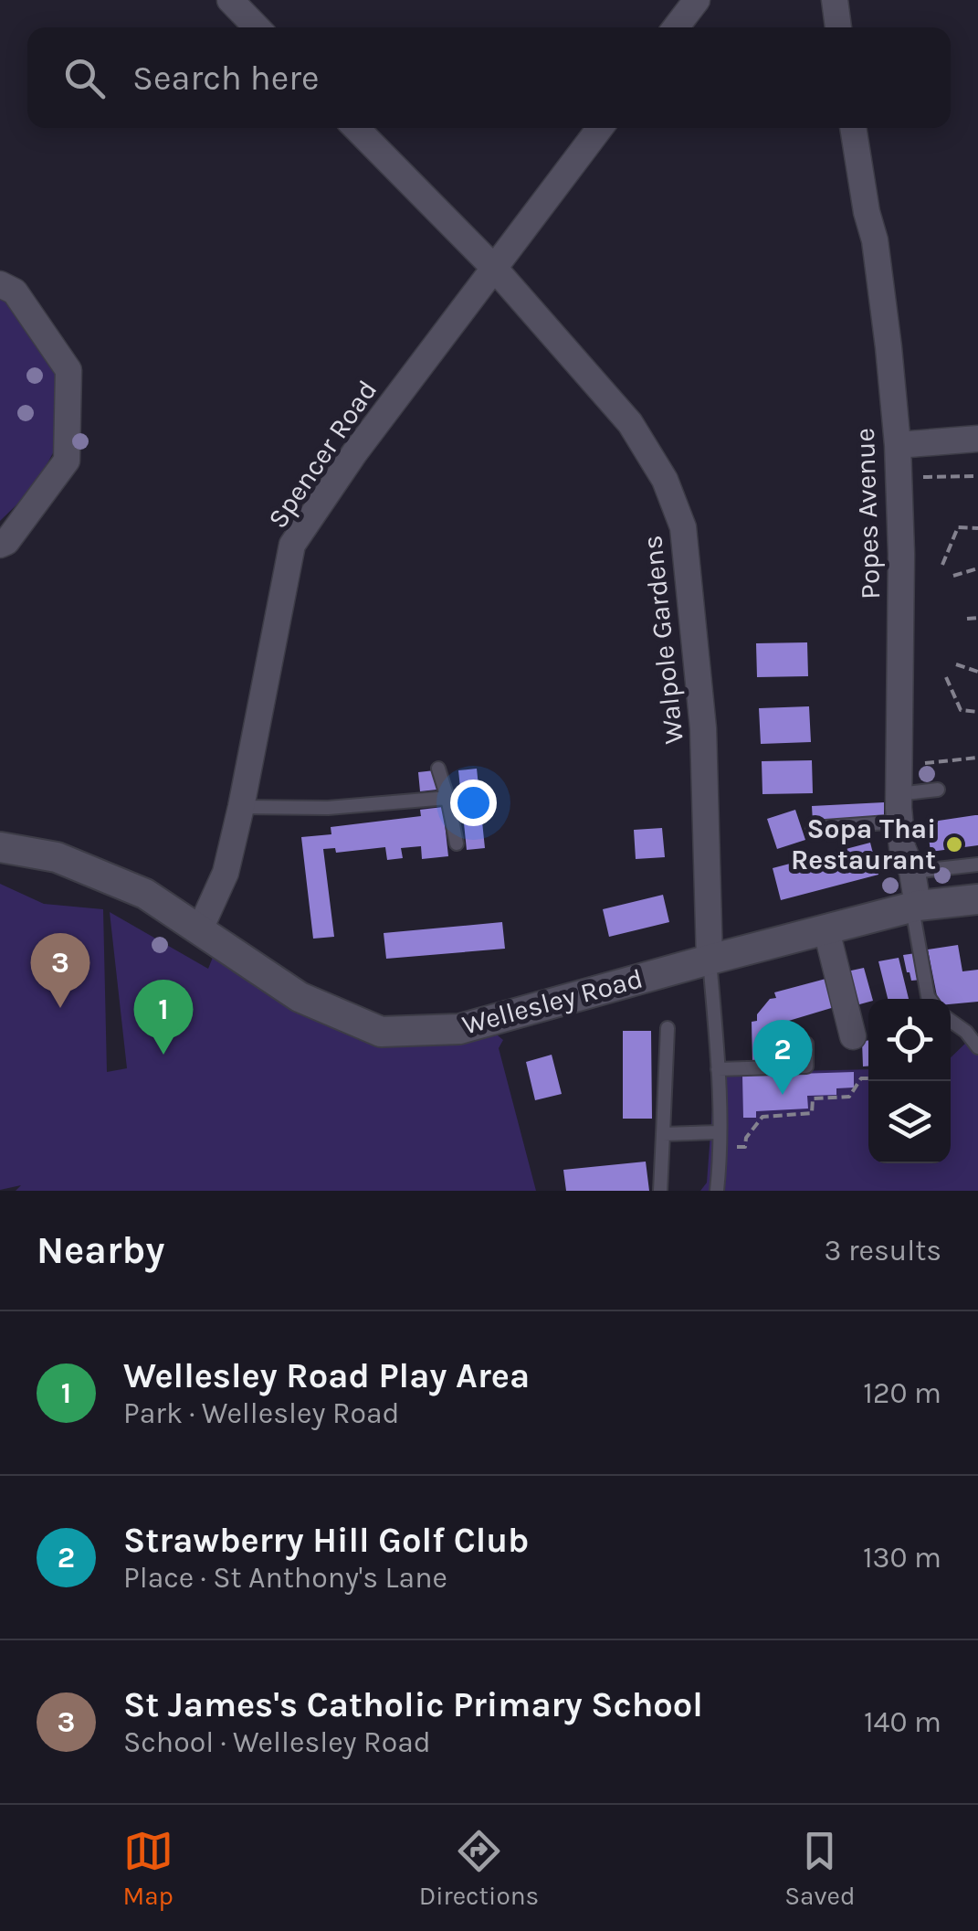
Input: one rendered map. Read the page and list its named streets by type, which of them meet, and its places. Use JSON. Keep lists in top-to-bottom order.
{
  "streets": {
    "street": [
      "Spencer Road",
      "Popes Avenue",
      "Walpole Gardens",
      "Wellesley Road"
    ]
  },
  "crossings": [
    ["Spencer Road", "Walpole Gardens"],
    ["Spencer Road", "Wellesley Road"],
    ["Popes Avenue", "Wellesley Road"],
    ["Walpole Gardens", "Wellesley Road"]
  ],
  "places": ["Sopa Thai Restaurant"],
  "page": {
    "search": "Search here",
    "pins": ["3", "1", "2"],
    "heading": ["Nearby", "3 results"],
    "list": [
      {
        "mark": "1",
        "name": "Wellesley Road Play Area",
        "note": "Park · Wellesley Road",
        "value": "120 m"
      },
      {
        "mark": "2",
        "name": "Strawberry Hill Golf Club",
        "note": "Place · St Anthony's Lane",
        "value": "130 m"
      },
      {
        "mark": "3",
        "name": "St James's Catholic Primary School",
        "note": "School · Wellesley Road",
        "value": "140 m"
      }
    ],
    "nav": ["Map", "Directions", "Saved"]
  }
}
